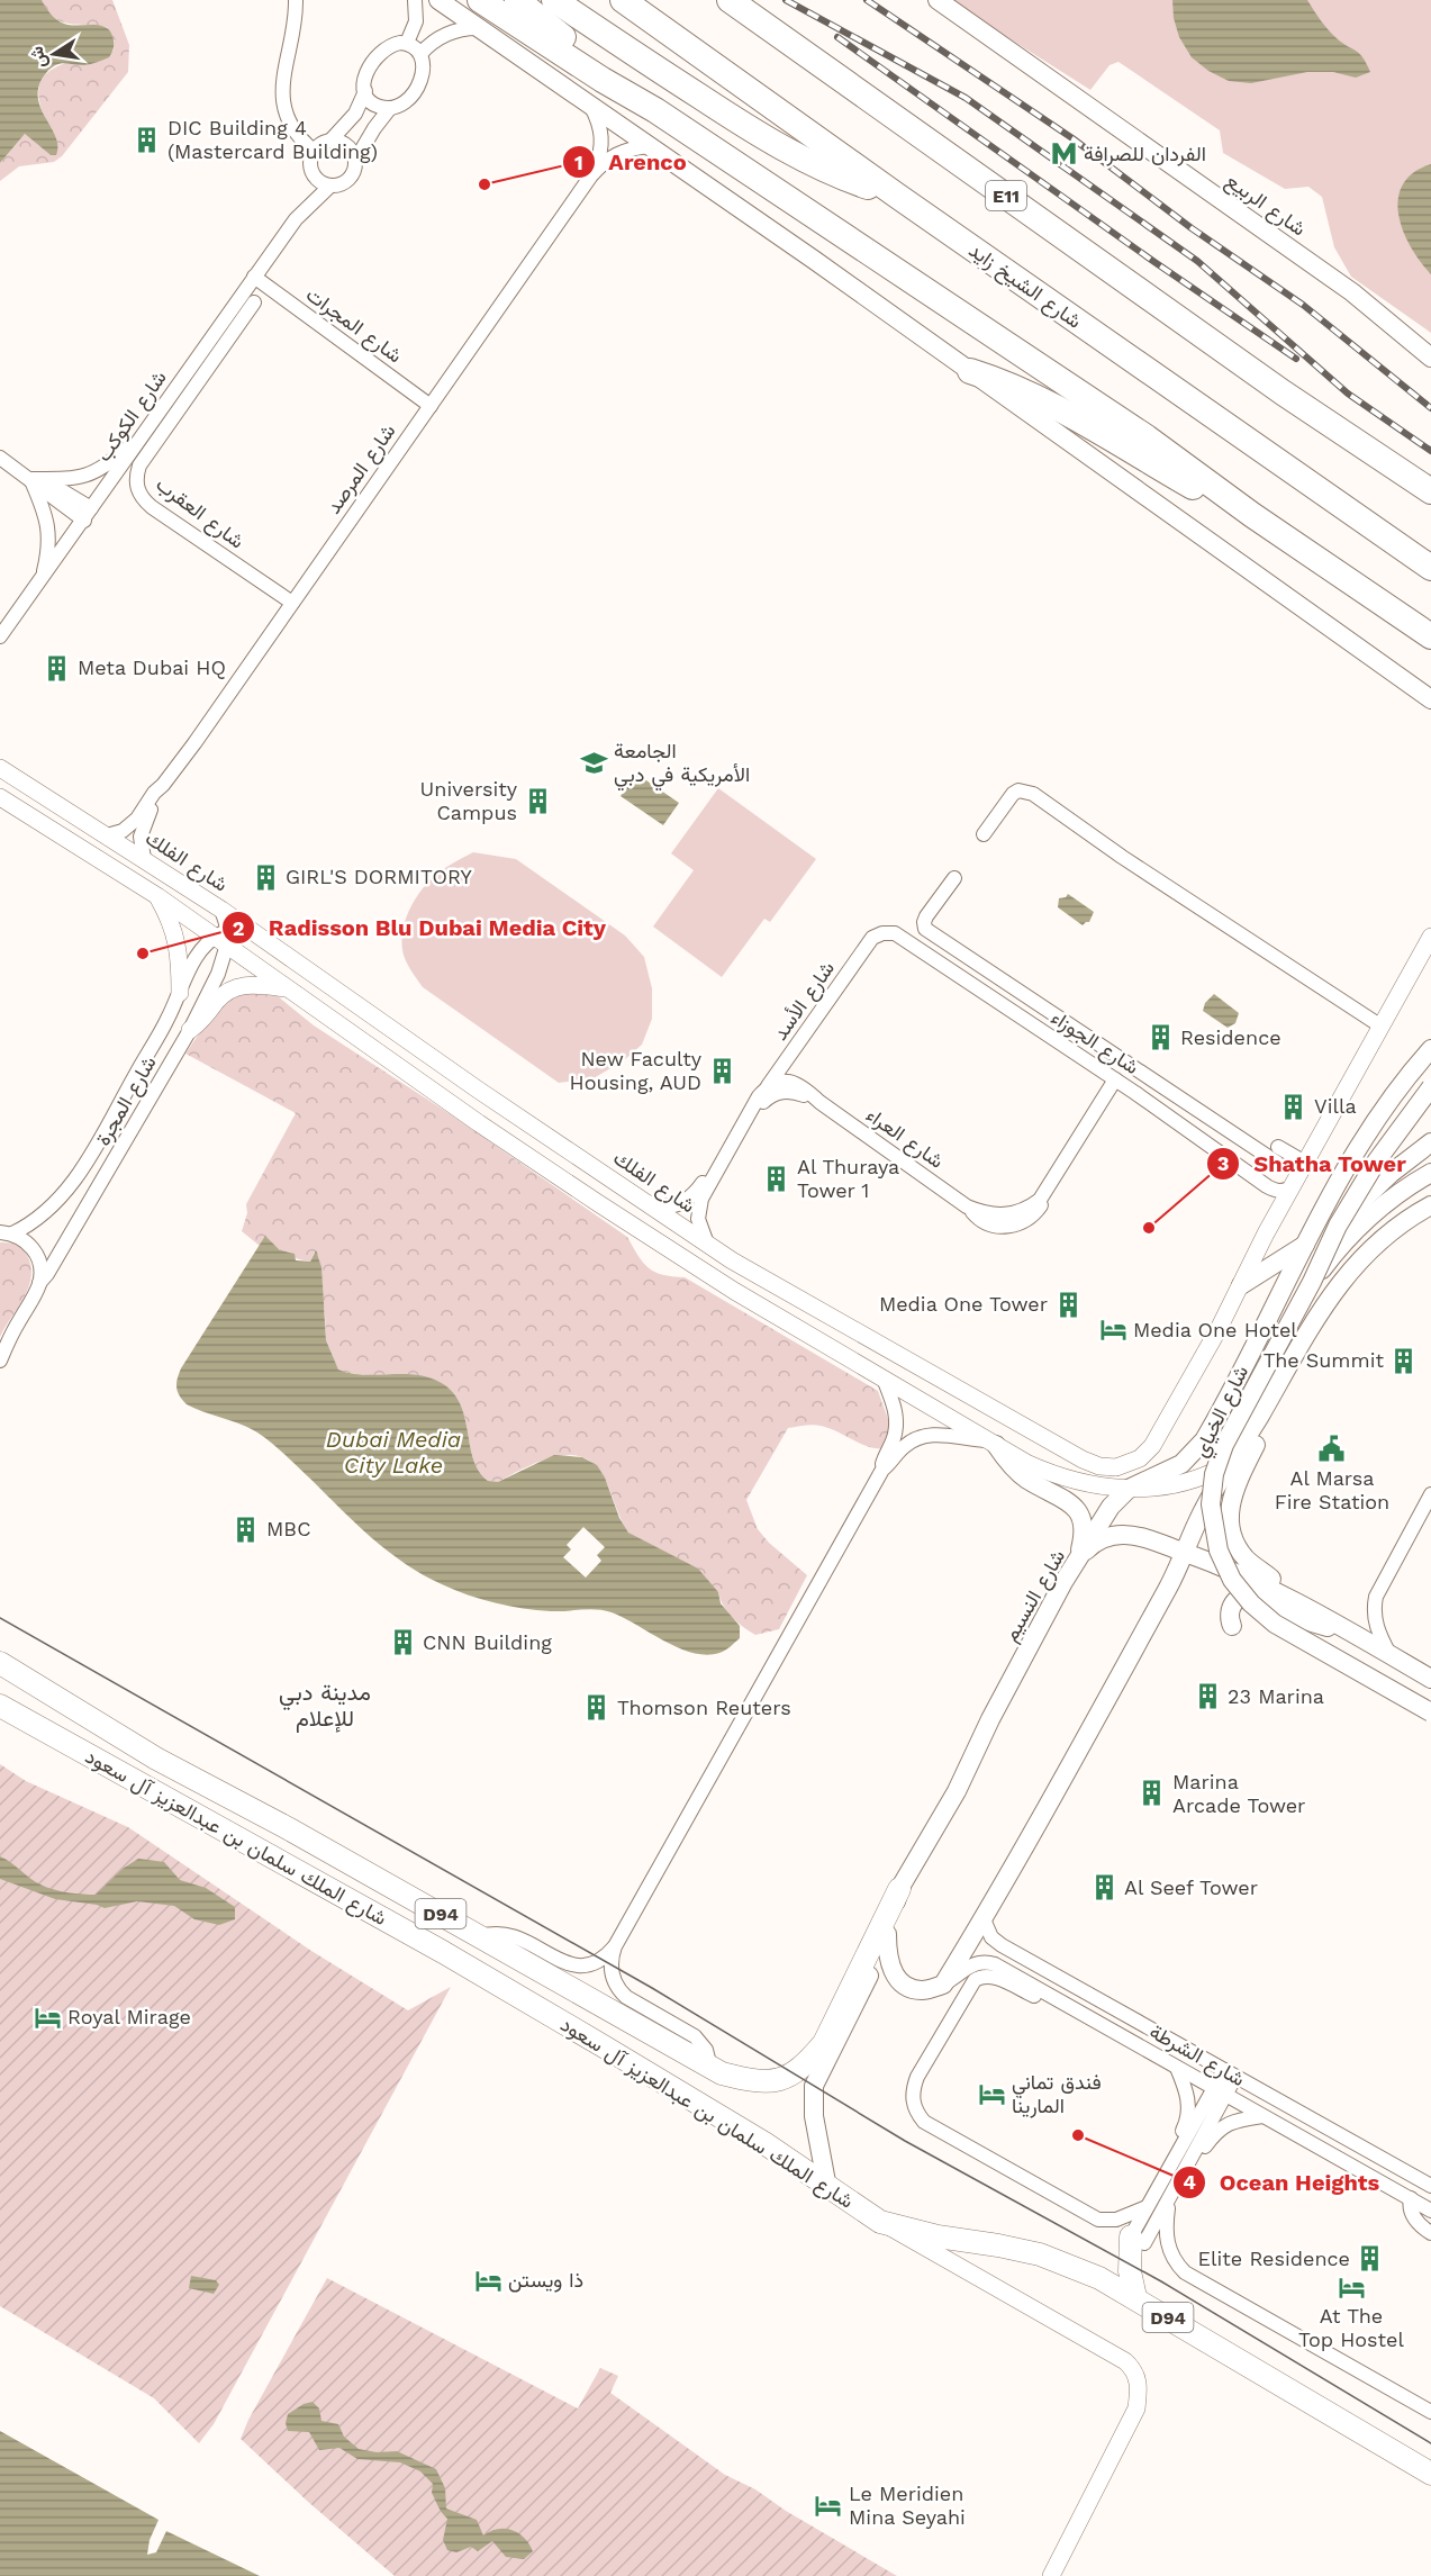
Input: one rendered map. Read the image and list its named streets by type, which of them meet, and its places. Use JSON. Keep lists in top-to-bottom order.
{
  "streets": {
    "highway": ["E11", "شارع الشيخ زايد"],
    "main road": [
      "شارع الربيع",
      "شارع الخياي",
      "شارع النسيم",
      "شارع الملك سلمان بن عبدالعزيز آل سعود",
      "D94"
    ],
    "street": [
      "شارع المجرات",
      "شارع الكوكب",
      "شارع المرصد",
      "شارع العقرب",
      "شارع الفلك",
      "شارع الأسد",
      "شارع الجوزاء",
      "شارع المجرة",
      "شارع العراء",
      "شارع الشرطة"
    ]
  },
  "crossings": [
    ["شارع المجرات", "شارع الكوكب"],
    ["شارع المجرات", "شارع المرصد"],
    ["شارع المرصد", "شارع العقرب"],
    ["شارع المرصد", "شارع الفلك"],
    ["شارع الفلك", "شارع الجوزاء"],
    ["شارع الفلك", "شارع المجرة"],
    ["شارع الأسد", "شارع الجوزاء"],
    ["شارع الأسد", "شارع العراء"],
    ["شارع الجوزاء", "شارع العراء"],
    ["شارع النسيم", "شارع الملك سلمان بن عبدالعزيز آل سعود"]
  ],
  "districts": ["مدينة دبي للإعلام"],
  "water": ["Dubai Media City Lake"],
  "places": {
    "building": [
      "DIC Building 4 (Mastercard Building)",
      "Meta Dubai HQ",
      "University Campus",
      "GIRL'S DORMITORY",
      "Residence",
      "New Faculty Housing, AUD",
      "Villa",
      "Al Thuraya Tower 1",
      "Media One Tower",
      "The Summit",
      "MBC",
      "CNN Building",
      "23 Marina",
      "Thomson Reuters",
      "Marina Arcade Tower",
      "Al Seef Tower",
      "Elite Residence"
    ],
    "metro station": ["الفردان للصرافة"],
    "other": [
      "Arenco",
      "Radisson Blu Dubai Media City",
      "Shatha Tower",
      "Ocean Heights"
    ],
    "school or university": ["الجامعة الأمريكية في دبي"],
    "hotel": [
      "Media One Hotel",
      "Royal Mirage",
      "فندق تماني المارينا",
      "ذا ويستن",
      "At The Top Hostel",
      "Le Meridien Mina Seyahi"
    ],
    "public building": ["Al Marsa Fire Station"]
  },
  "north": "left"
}
